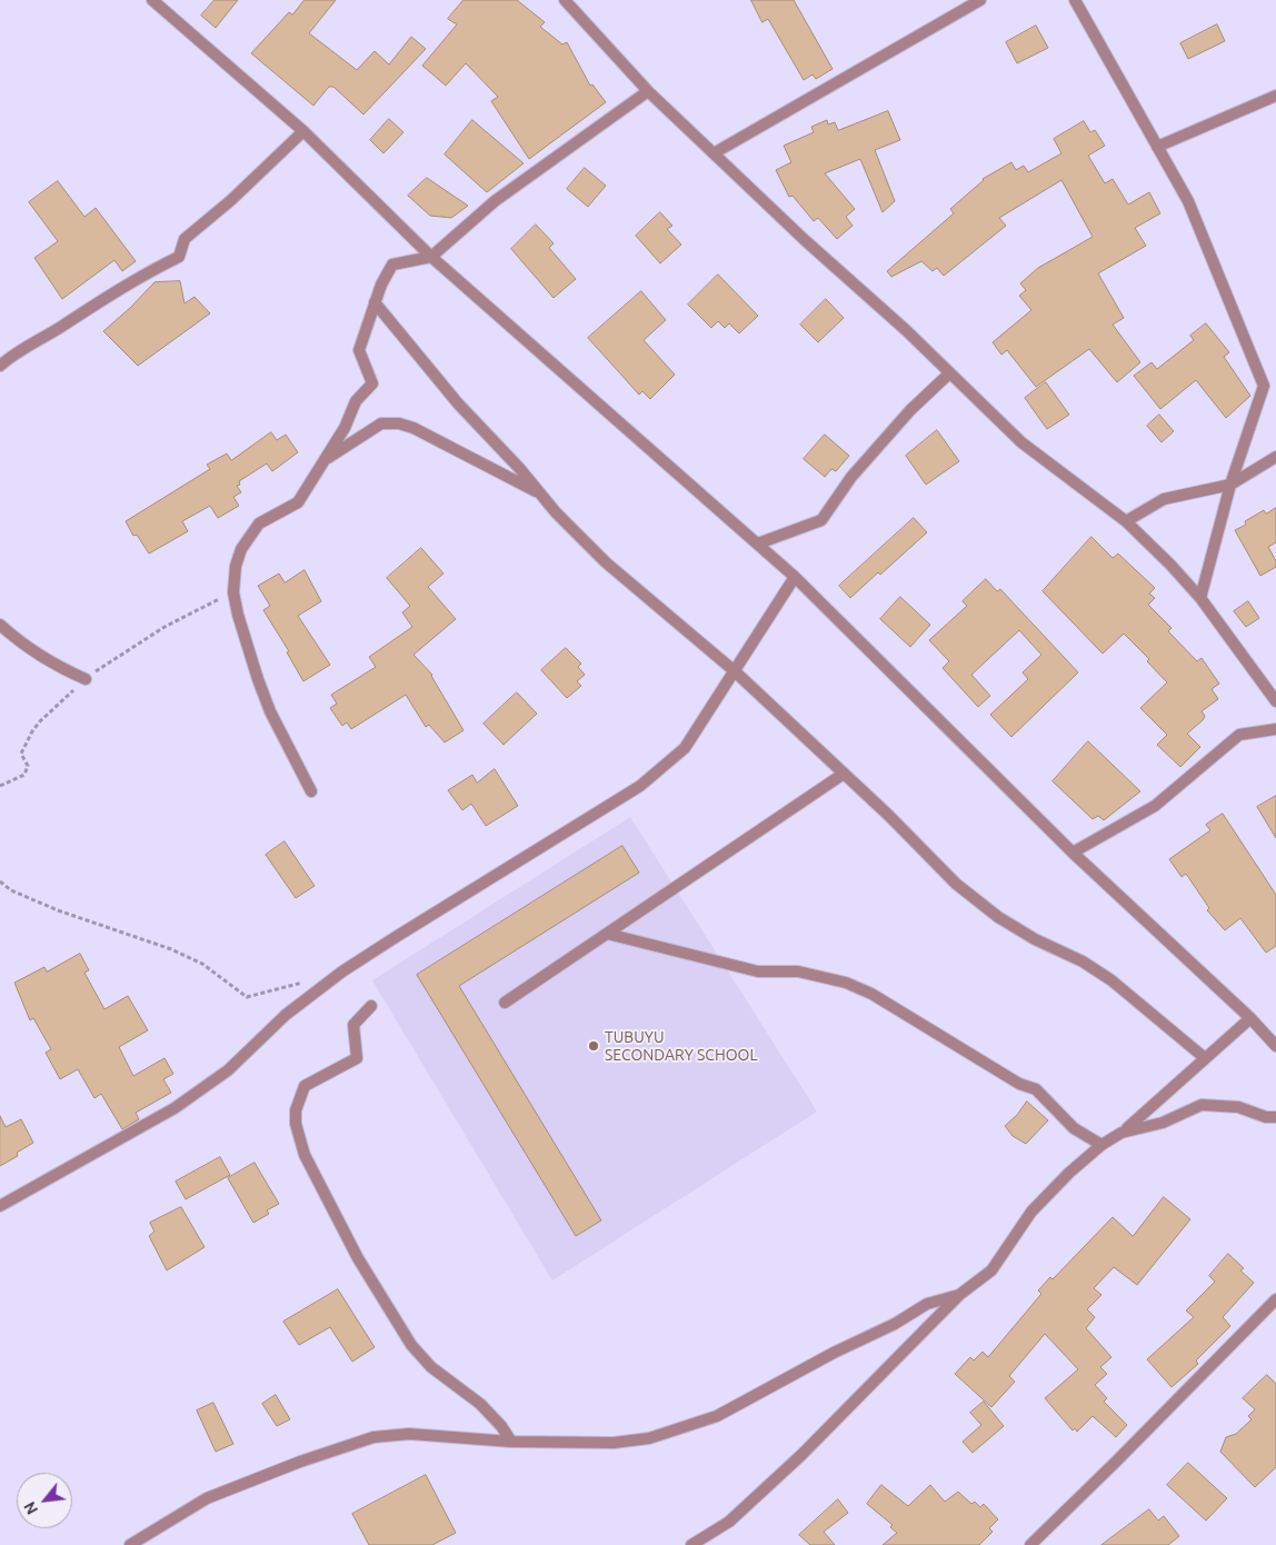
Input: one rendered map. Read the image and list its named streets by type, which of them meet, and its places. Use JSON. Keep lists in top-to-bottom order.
{
  "places": ["TUBUYU SECONDARY SCHOOL"],
  "north": "bottom left"
}
